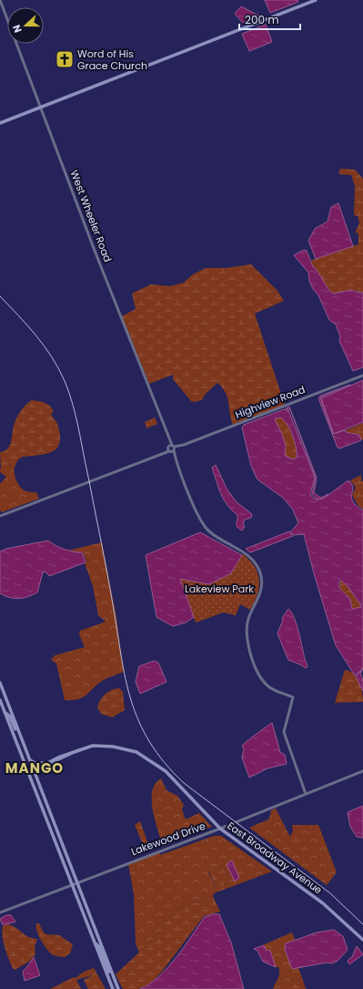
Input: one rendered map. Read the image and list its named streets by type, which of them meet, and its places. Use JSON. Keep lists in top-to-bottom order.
{
  "streets": {
    "main road": ["East Broadway Avenue"],
    "street": ["West Wheeler Road", "Highview Road", "Lakewood Drive"]
  },
  "crossings": [
    ["West Wheeler Road", "Highview Road"],
    ["West Wheeler Road", "Lakewood Drive"],
    ["Lakewood Drive", "East Broadway Avenue"]
  ],
  "districts": ["MANGO"],
  "parks": ["Lakeview Park"],
  "places": {
    "church": ["Word of His Grace Church"]
  },
  "scale_bar": "200 m",
  "north": "left"
}
